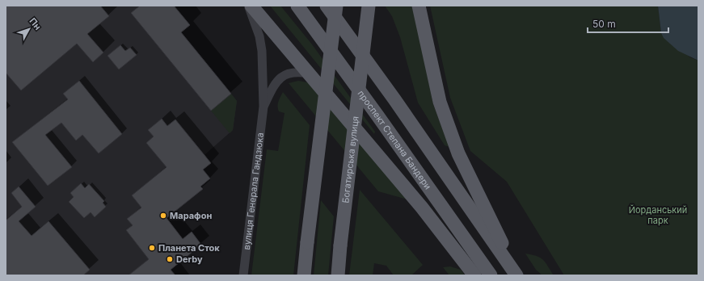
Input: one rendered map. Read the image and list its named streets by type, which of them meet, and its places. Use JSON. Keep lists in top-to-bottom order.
{
  "streets": {
    "main road": ["проспект Степана Бандери", "Богатирська вулиця"],
    "street": ["вулиця Генерала Гандзюка"]
  },
  "parks": ["Йорданський парк"],
  "places": ["Марафон", "Планета Сток", "Derby"],
  "scale_bar": "50 m",
  "north": "top right"
}
